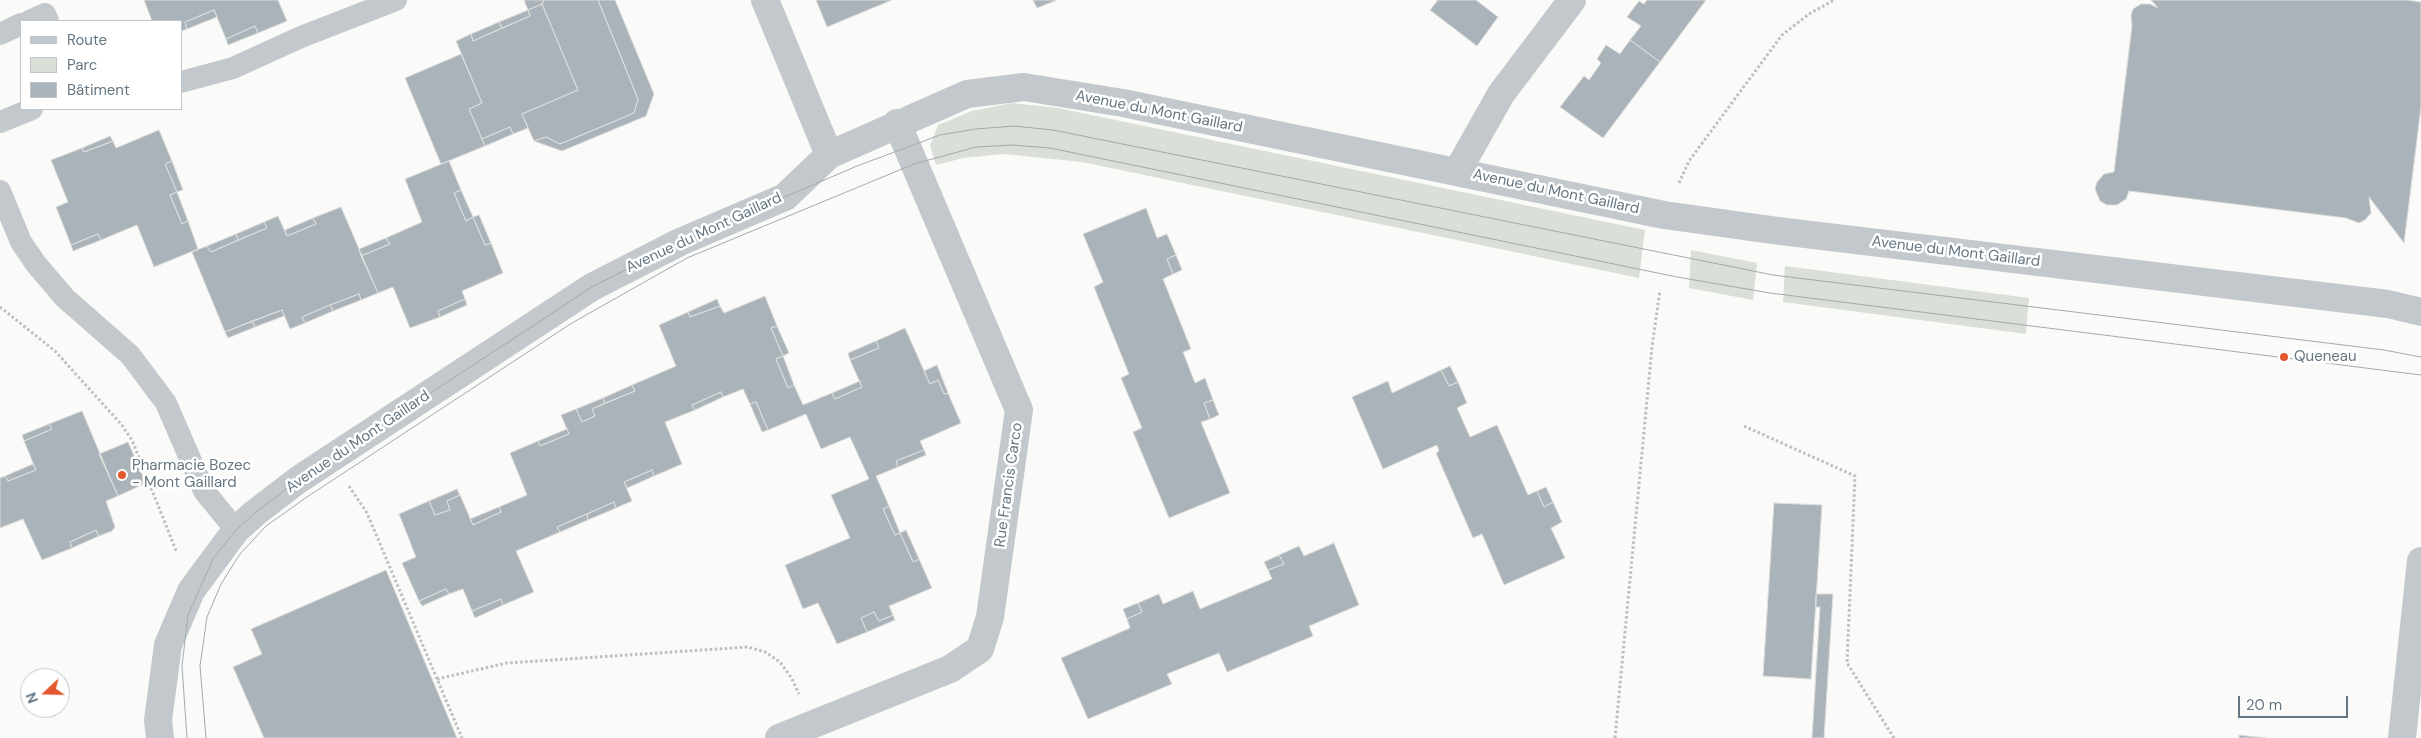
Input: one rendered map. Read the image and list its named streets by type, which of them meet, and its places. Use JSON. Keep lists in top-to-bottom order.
{
  "streets": {
    "street": ["Avenue du Mont Gaillard", "Rue Francis Carco"]
  },
  "crossings": [
    ["Avenue du Mont Gaillard", "Rue Francis Carco"]
  ],
  "places": ["Queneau", "Pharmacie Bozec - Mont Gaillard"],
  "legend": ["Route", "Parc", "Bâtiment"],
  "scale_bar": "20 m",
  "north": "left"
}
